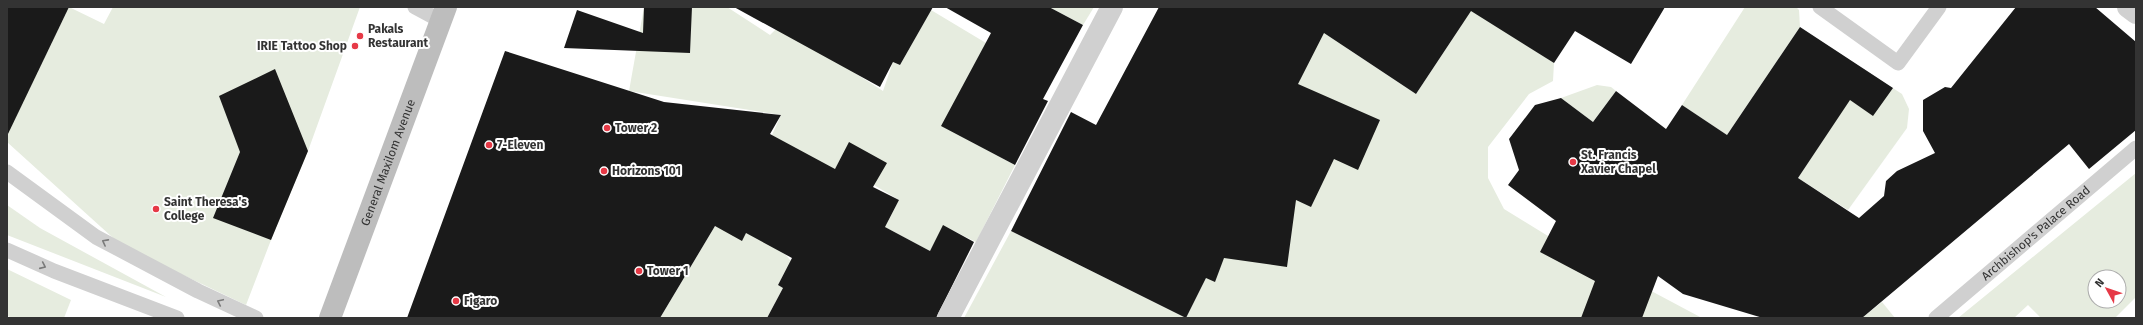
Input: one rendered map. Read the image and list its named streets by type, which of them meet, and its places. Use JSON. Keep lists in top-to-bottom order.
{
  "streets": {
    "main road": ["General Maxilom Avenue"],
    "lane": ["Archbishop's Palace Road"]
  },
  "places": [
    "Pakals Restaurant",
    "IRIE Tattoo Shop",
    "Tower 2",
    "7-Eleven",
    "St. Francis Xavier Chapel",
    "Horizons 101",
    "Saint Theresa's College",
    "Tower 1",
    "Figaro"
  ],
  "north": "top left"
}
